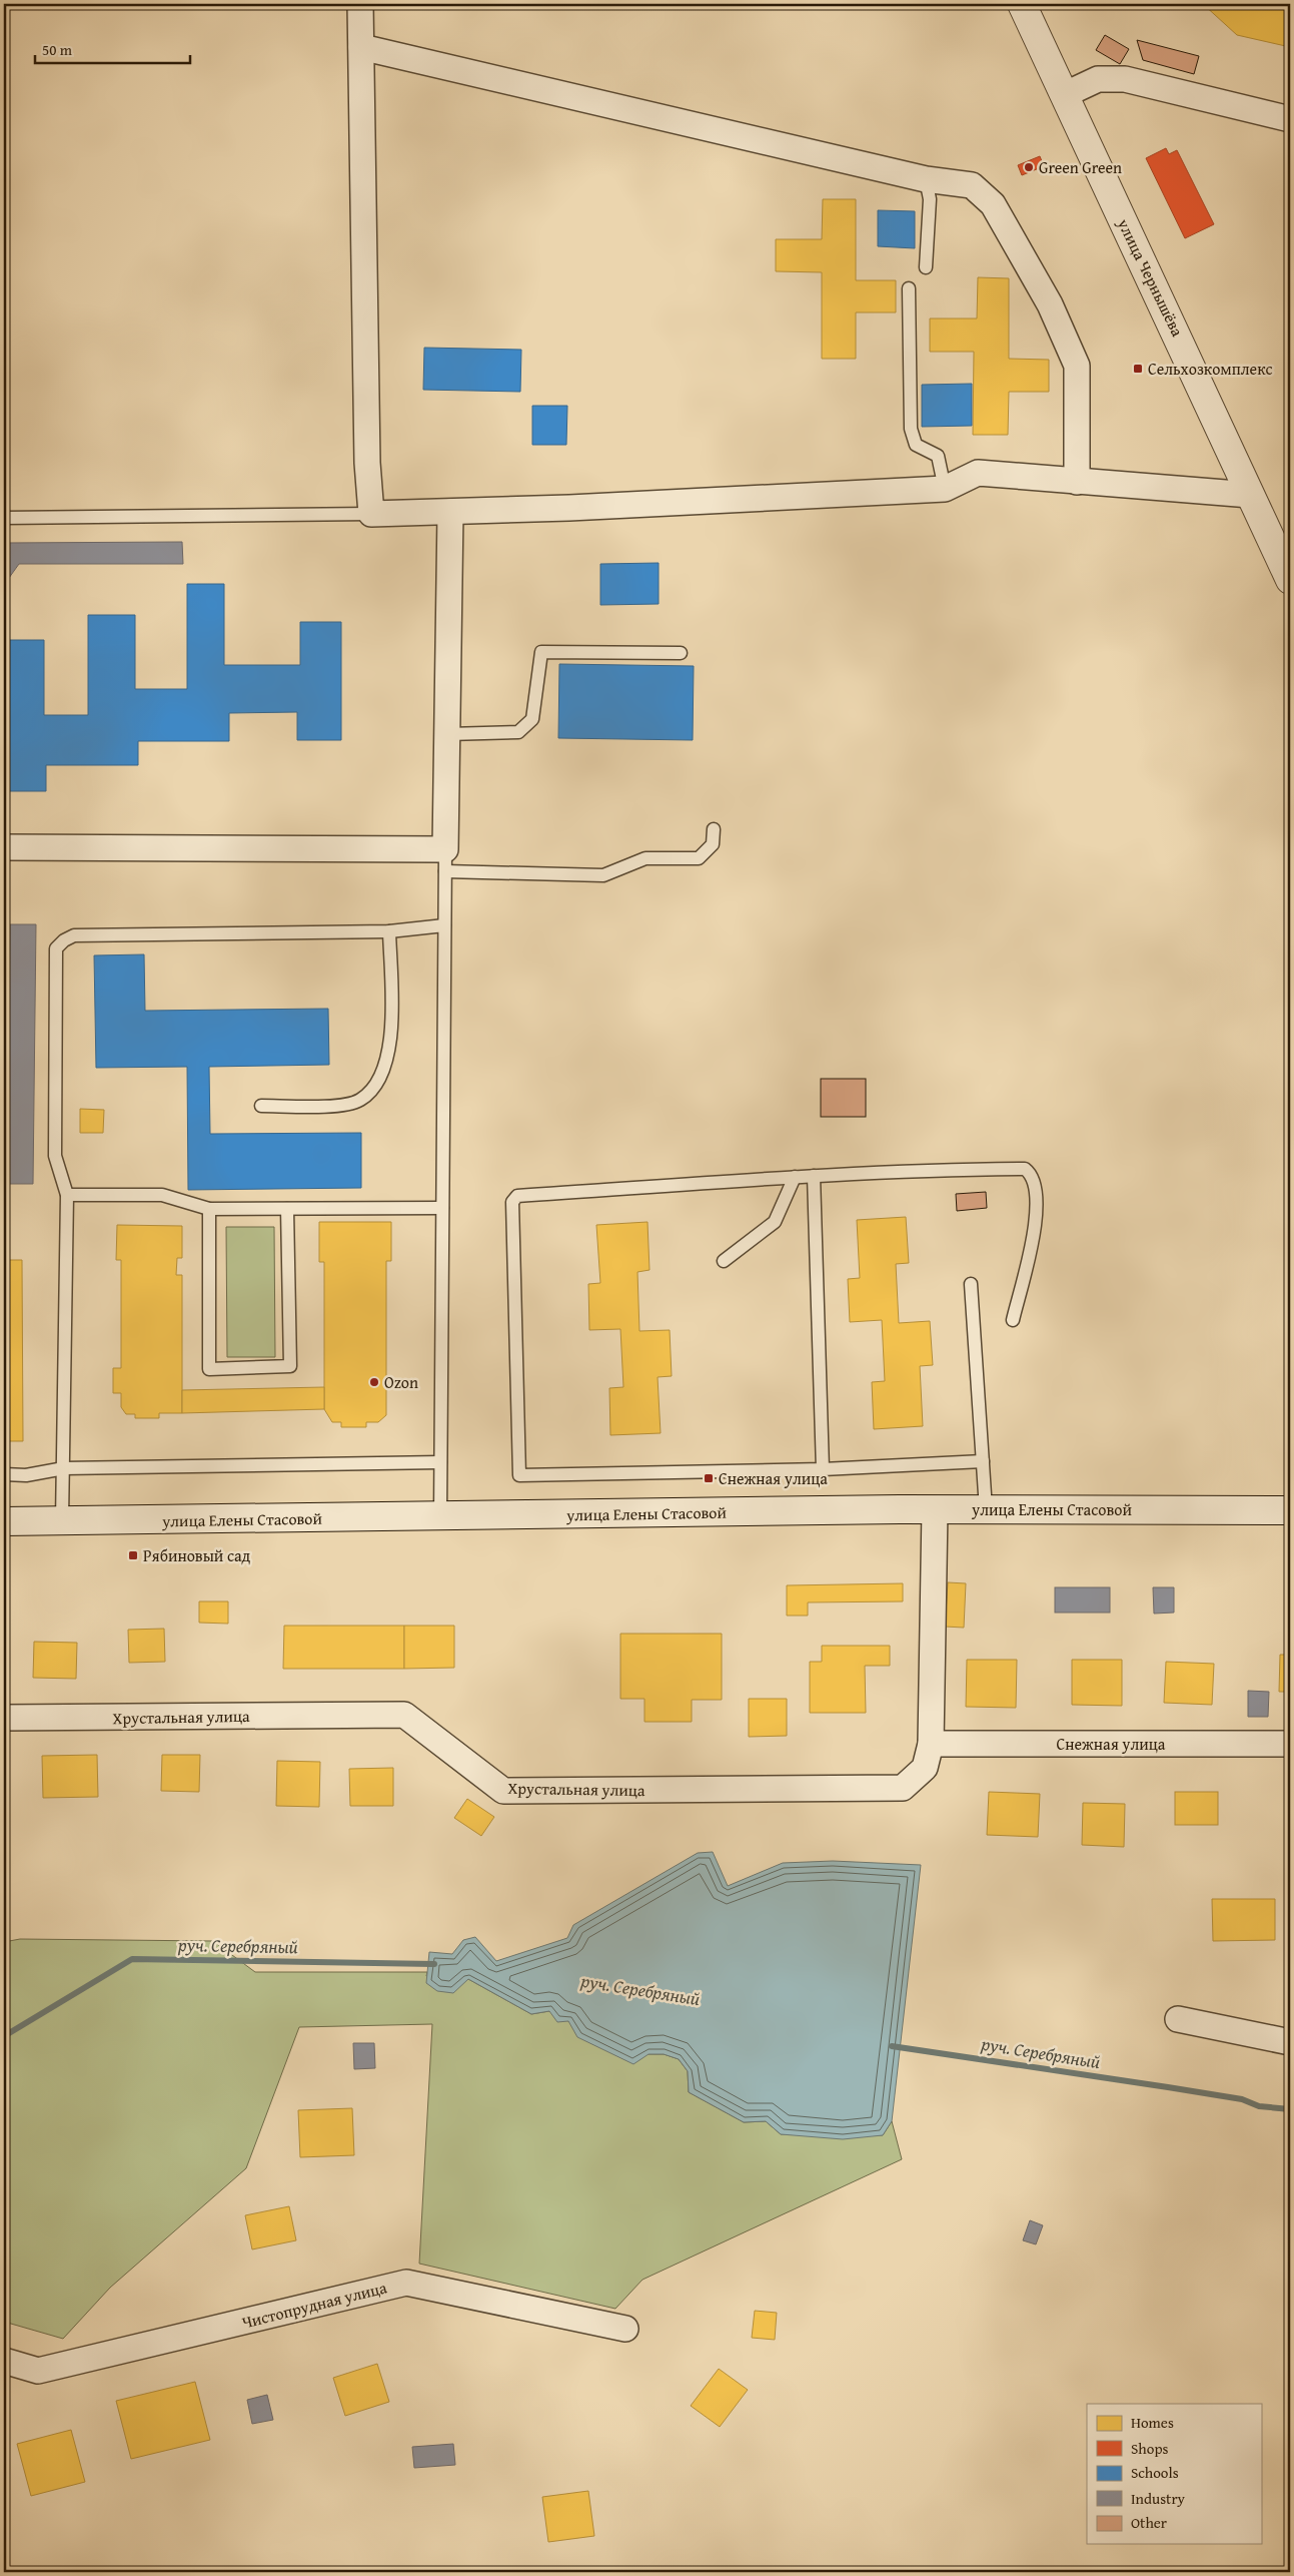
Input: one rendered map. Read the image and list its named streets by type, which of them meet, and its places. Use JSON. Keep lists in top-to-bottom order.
{
  "streets": {
    "main road": ["улица Чернышёва", "улица Елены Стасовой"],
    "street": ["Хрустальная улица", "Снежная улица", "Чистопрудная улица"]
  },
  "crossings": [
    ["Хрустальная улица", "Снежная улица"]
  ],
  "water": ["руч. Серебряный"],
  "places": {
    "other": ["Green Green", "Ozon"],
    "transit": ["Сельхозкомплекс", "Снежная улица", "Рябиновый сад"]
  },
  "legend": [
    "Homes",
    "Shops",
    "Schools",
    "Industry",
    "Other"
  ],
  "scale_bar": "50 m"
}
